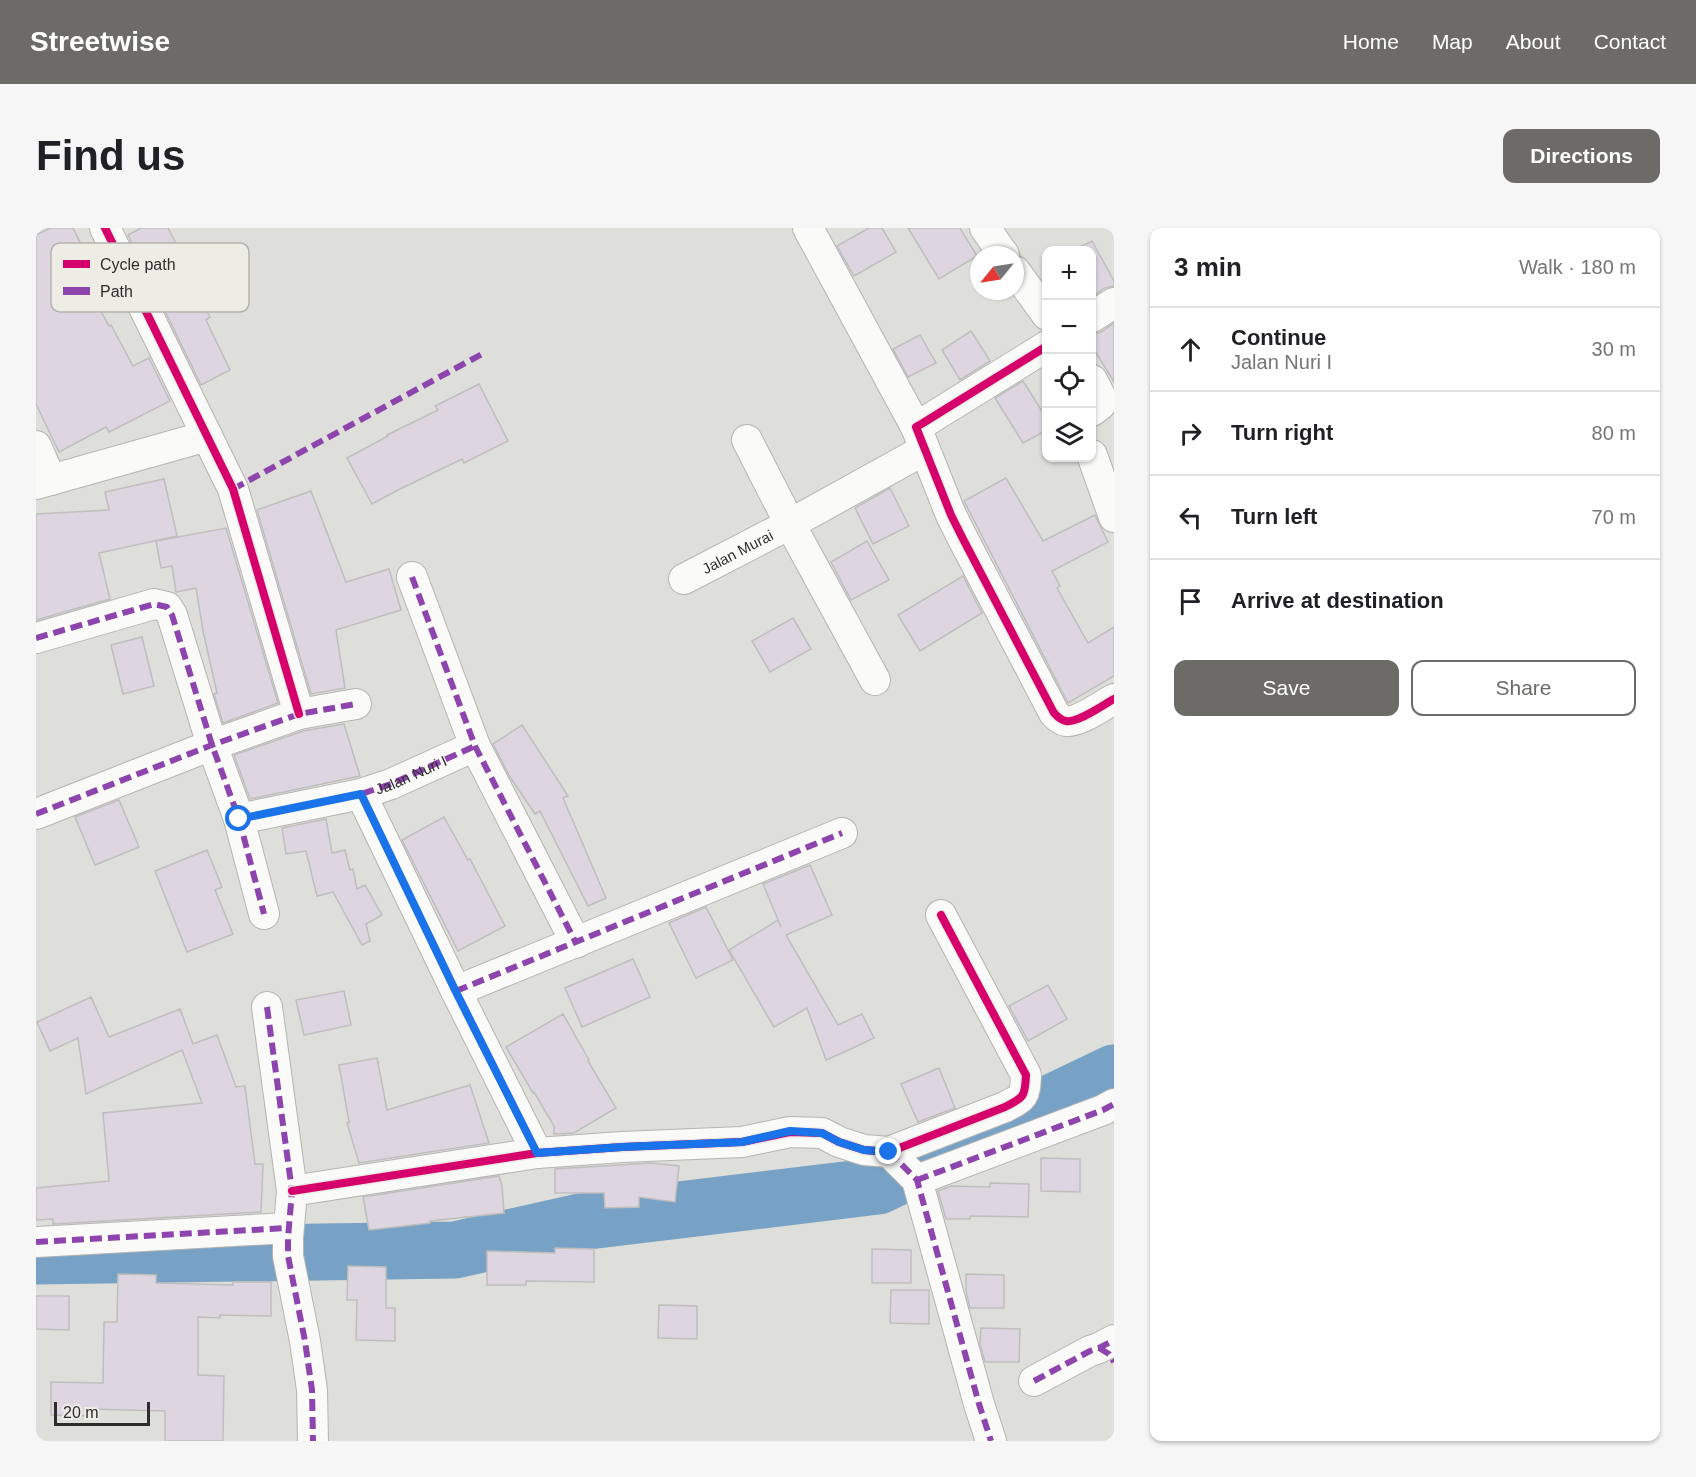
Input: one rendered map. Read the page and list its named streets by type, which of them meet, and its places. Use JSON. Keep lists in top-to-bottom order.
{
  "streets": {
    "street": ["Jalan Murai", "Jalan Nuri I"]
  },
  "legend": ["Cycle path", "Path"],
  "scale_bar": "20 m",
  "north": "bottom left",
  "page": {
    "header": "Streetwise",
    "nav": [
      "Home",
      "Map",
      "About",
      "Contact"
    ],
    "buttons": [
      "Directions",
      ["Save", "Share"]
    ],
    "title": "Find us",
    "heading": ["3 min", "Walk · 180 m"],
    "map_buttons": ["+", "−"],
    "list": [
      ["Continue", "Jalan Nuri I", "30 m"],
      ["Turn right", "80 m"],
      ["Turn left", "70 m"],
      "Arrive at destination"
    ],
    "scale": "20 m"
  }
}
